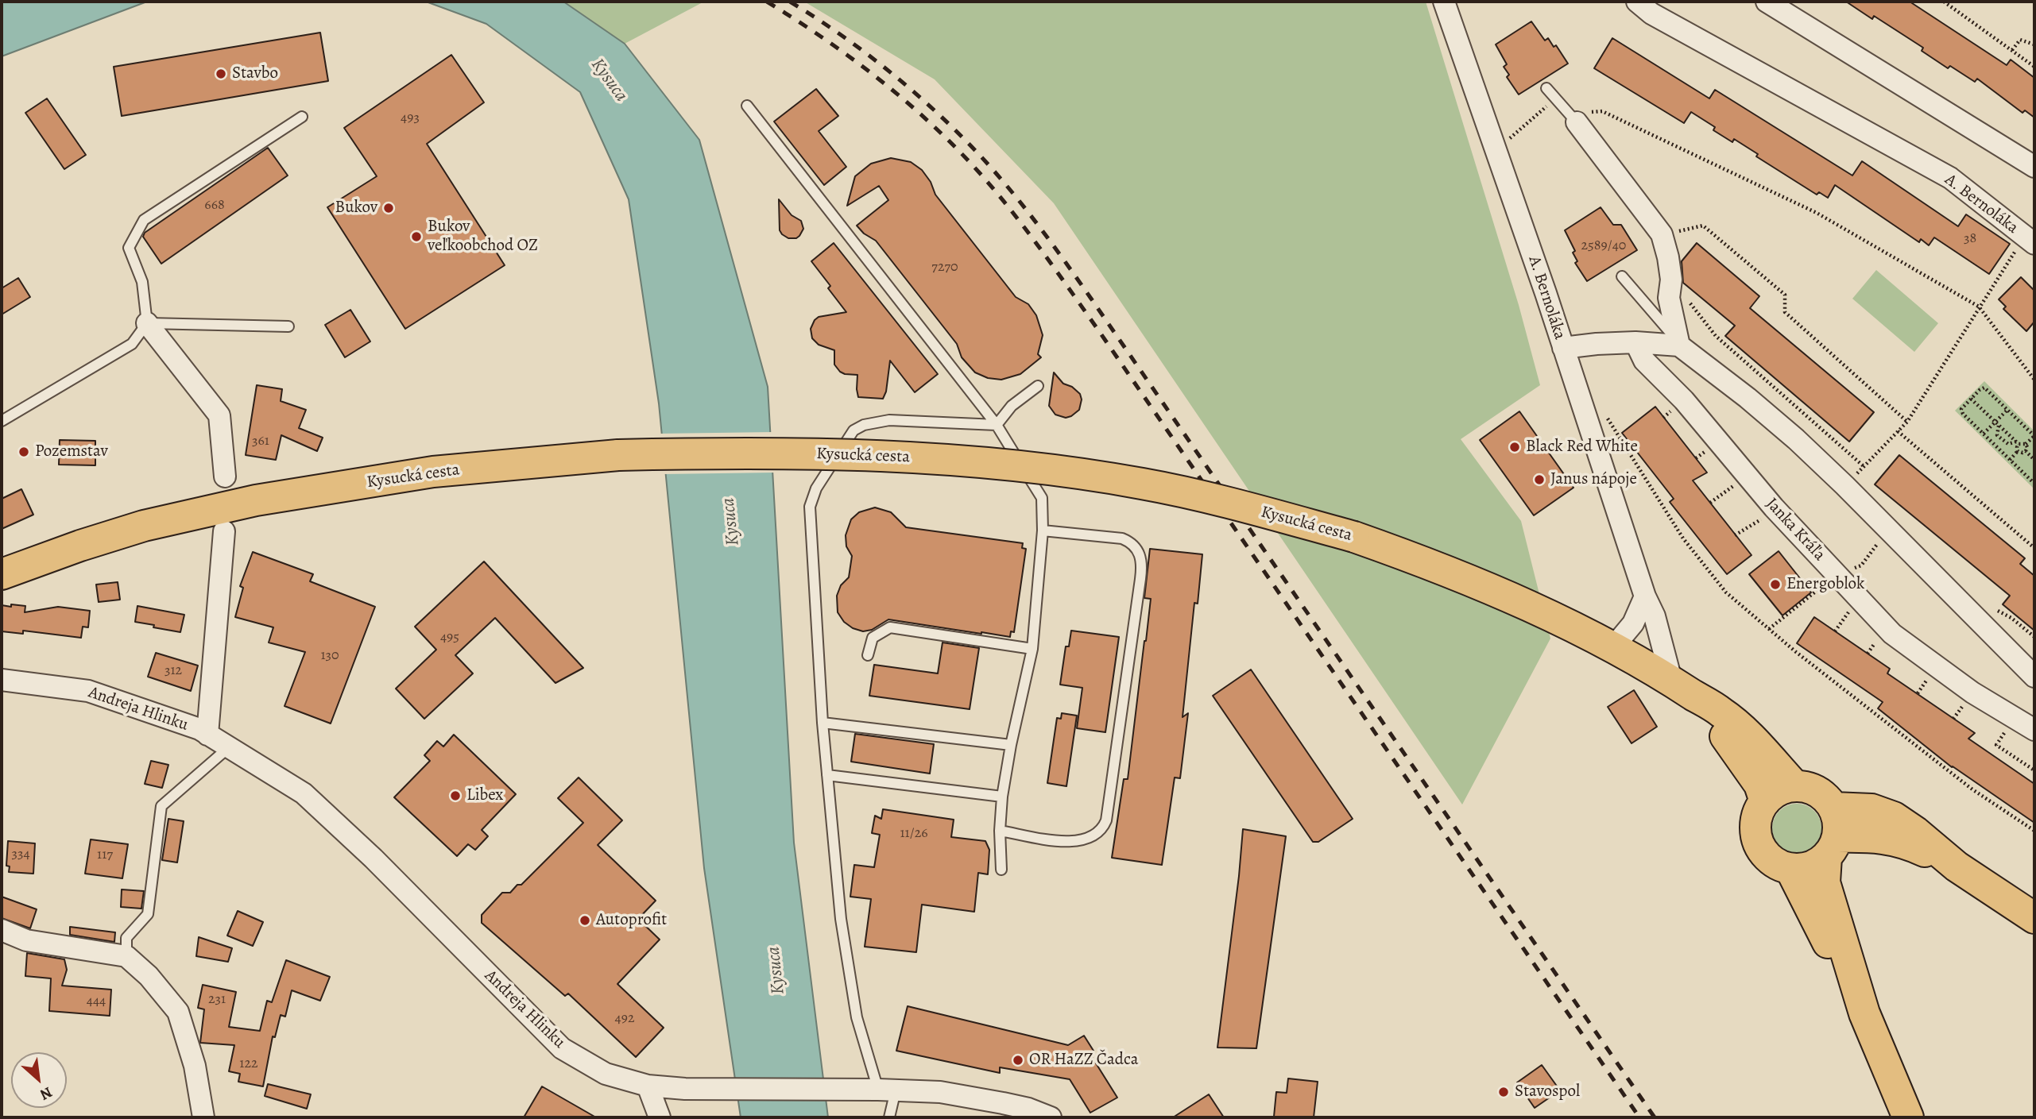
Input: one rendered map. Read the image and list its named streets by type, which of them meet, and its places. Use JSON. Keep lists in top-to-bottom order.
{
  "streets": {
    "main road": ["Kysucká cesta"],
    "street": ["A. Bernoláka", "Janka Kráľa", "Andreja Hlinku"]
  },
  "crossings": [
    ["A. Bernoláka", "Kysucká cesta"]
  ],
  "water": ["Kysuca"],
  "places": [
    "Stavbo",
    "Bukov",
    "Bukov veľkoobchod OZ",
    "Black Red White",
    "Pozemstav",
    "Janus nápoje",
    "Energoblok",
    "Libex",
    "Autoprofit",
    "OR HaZZ Čadca",
    "Stavospol"
  ],
  "house_numbers": [
    "493",
    "668",
    "38",
    "2589/40",
    "7270",
    "361",
    "495",
    "130",
    "312",
    "11/26",
    "334",
    "117",
    "231",
    "444",
    "492",
    "122"
  ],
  "north": "bottom right"
}
